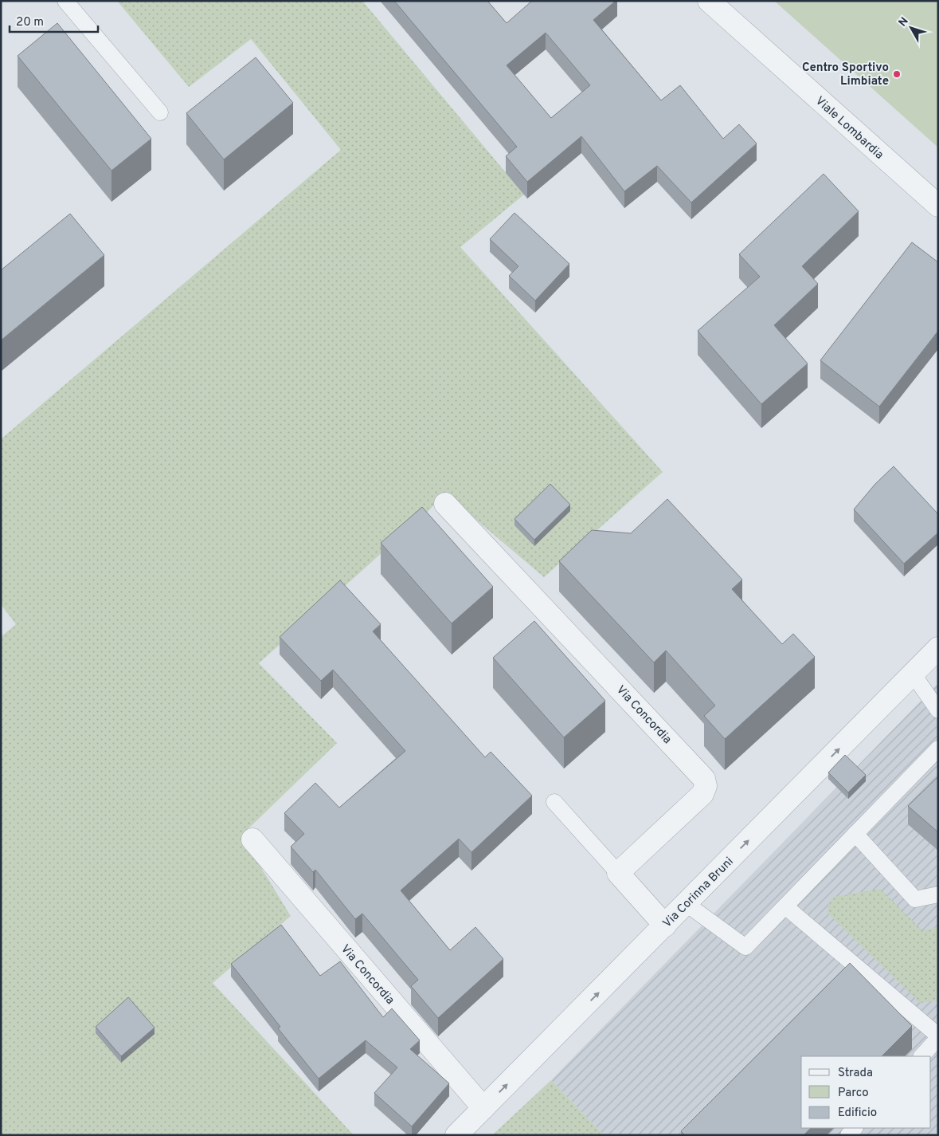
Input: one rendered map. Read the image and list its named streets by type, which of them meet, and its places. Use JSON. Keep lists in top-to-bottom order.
{
  "streets": {
    "street": ["Viale Lombardia", "Via Concordia", "Via Corinna Bruni"]
  },
  "crossings": [
    ["Via Concordia", "Via Corinna Bruni"]
  ],
  "one_way": ["Via Corinna Bruni"],
  "places": ["Centro Sportivo Limbiate"],
  "legend": ["Strada", "Parco", "Edificio"],
  "scale_bar": "20 m",
  "north": "top left"
}
